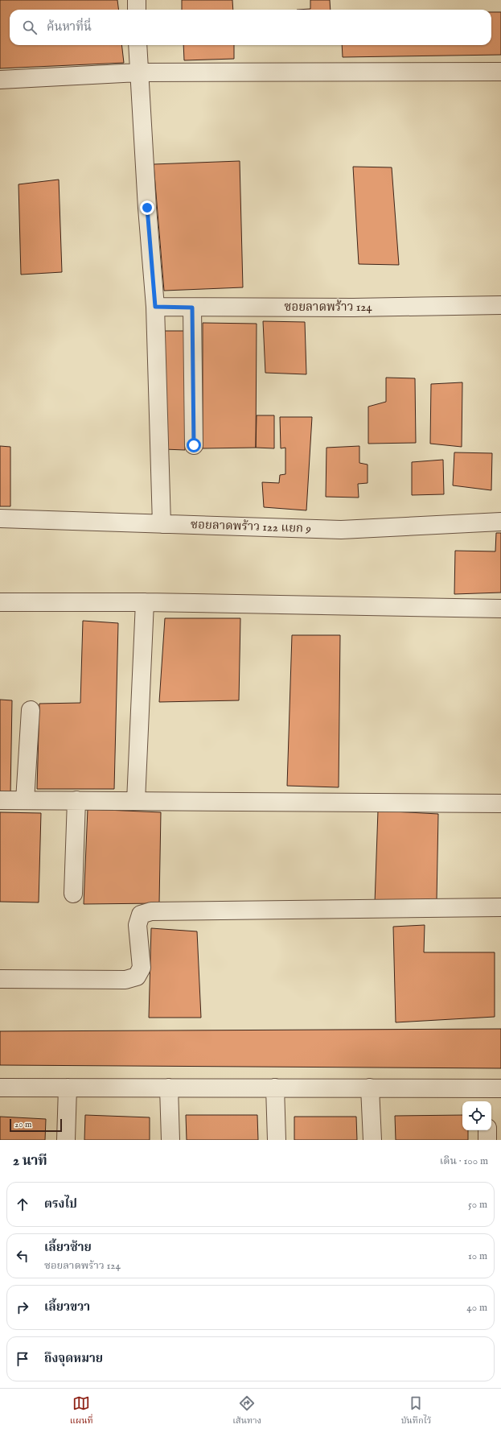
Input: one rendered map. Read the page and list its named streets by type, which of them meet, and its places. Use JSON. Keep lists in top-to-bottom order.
{
  "streets": {
    "street": ["ซอยลาดพร้าว 124", "ซอยลาดพร้าว 122 แยก 9"]
  },
  "scale_bar": "20 m",
  "page": {
    "search": "ค้นหาที่นี่",
    "scale": "20 m",
    "heading": ["2 นาที", "เดิน · 100 m"],
    "list": [
      ["ตรงไป", "50 m"],
      ["เลี้ยวซ้าย", "ซอยลาดพร้าว 124", "10 m"],
      ["เลี้ยวขวา", "40 m"],
      "ถึงจุดหมาย"
    ],
    "nav": ["แผนที่", "เส้นทาง", "บันทึกไว้"]
  }
}
